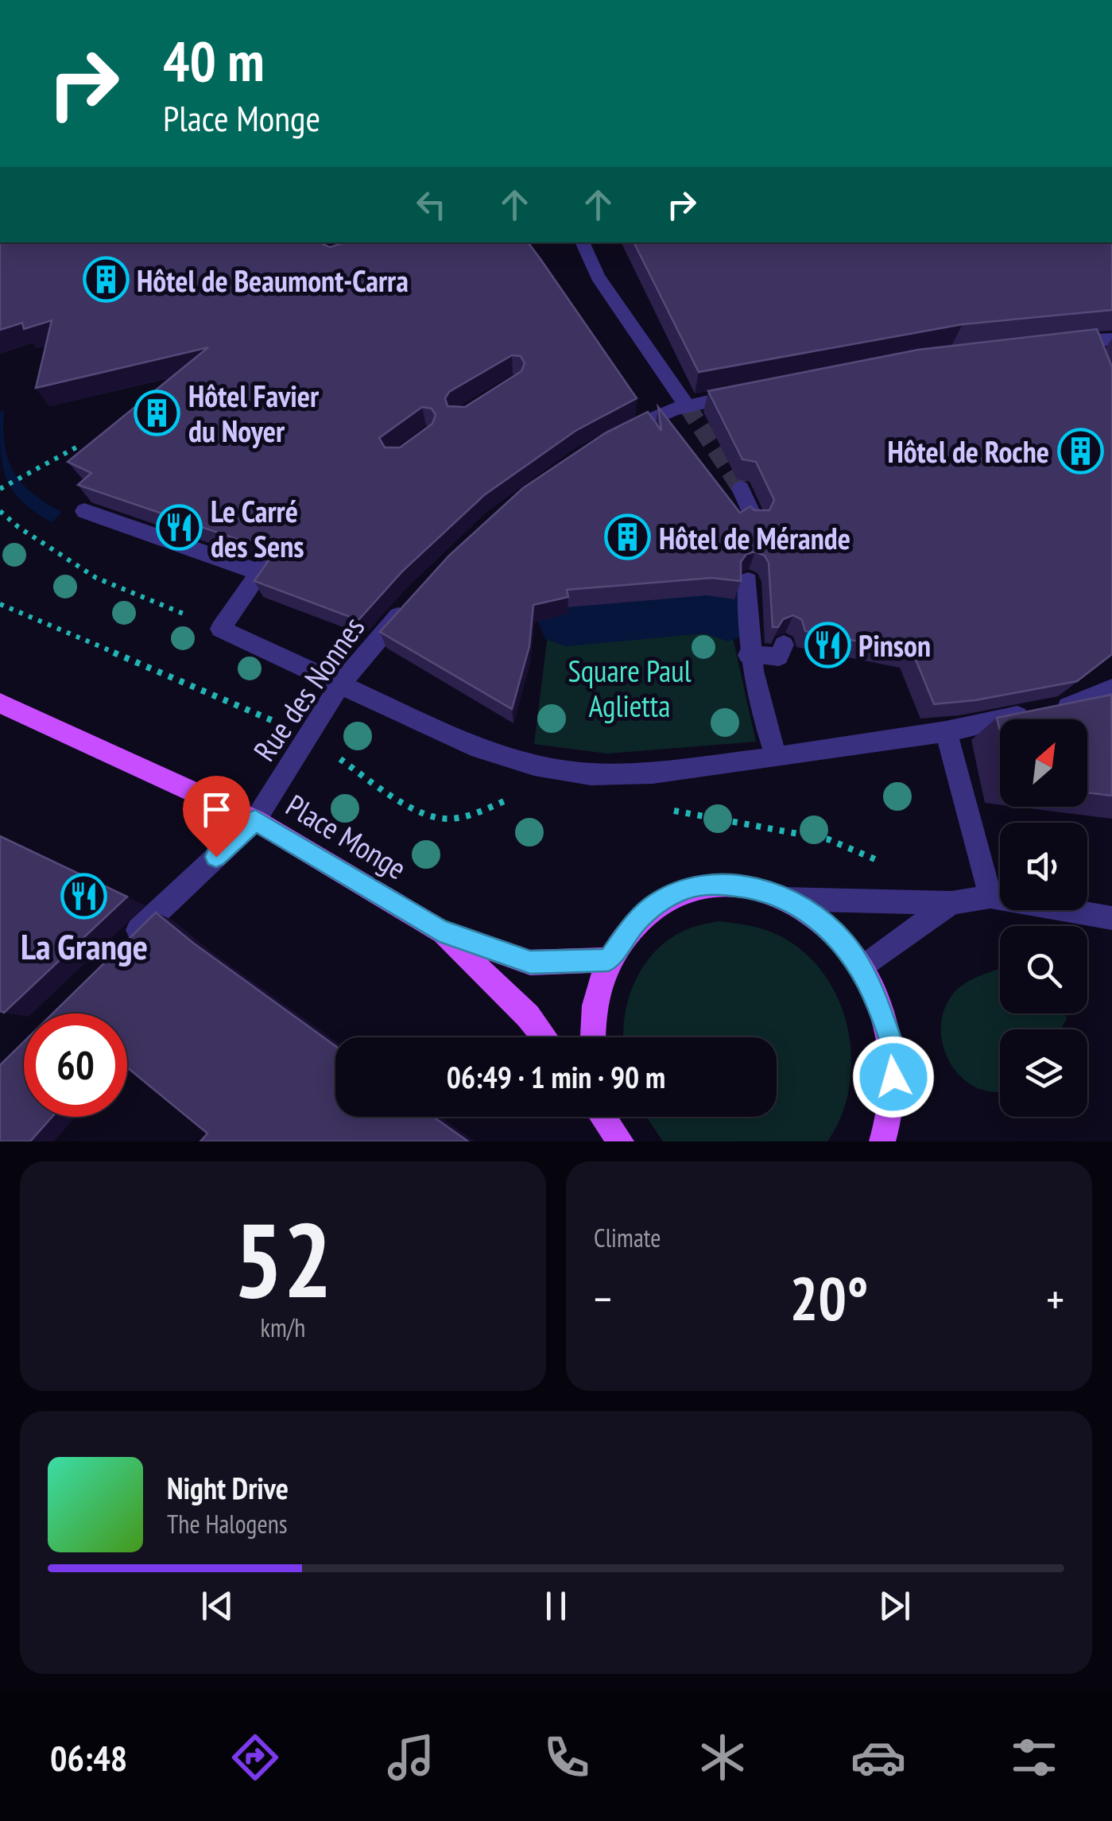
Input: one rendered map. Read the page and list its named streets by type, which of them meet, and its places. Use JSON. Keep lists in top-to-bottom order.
{
  "streets": {
    "main road": ["Place Monge"],
    "street": ["Rue des Nonnes"]
  },
  "crossings": [
    ["Rue des Nonnes", "Place Monge"]
  ],
  "parks": ["Square Paul Aglietta"],
  "places": {
    "building": [
      "Hôtel de Beaumont-Carra",
      "Hôtel Favier du Noyer",
      "Hôtel de Roche",
      "Hôtel de Mérande"
    ],
    "restaurant": ["Le Carré des Sens", "Pinson", "La Grange"]
  },
  "north": "top right",
  "page": {
    "turn": ["40 m", "Place Monge"],
    "limit": "60",
    "trip": "06:49 · 1 min · 90 m",
    "tile": [
      ["52", "km/h"],
      "Climate"
    ],
    "heat": ["−", "20°", "+"],
    "song": ["Night Drive", "The Halogens"],
    "tabs": "06:48"
  }
}
